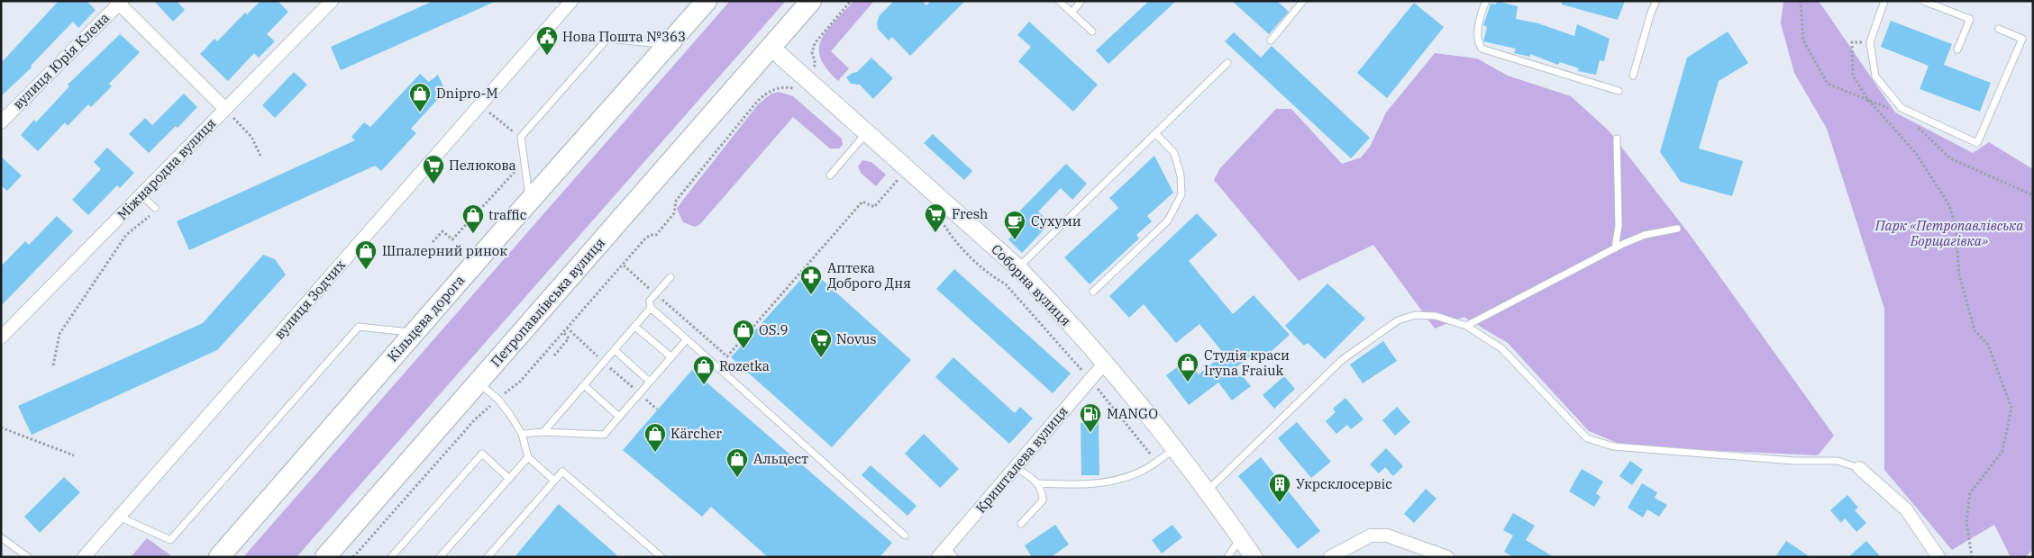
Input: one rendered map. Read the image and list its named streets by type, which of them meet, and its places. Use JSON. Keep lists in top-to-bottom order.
{
  "streets": {
    "highway": ["Петропавлівська вулиця", "Кільцева дорога"],
    "main road": ["Соборна вулиця"],
    "street": [
      "вулиця Юрія Клена",
      "Міжнародна вулиця",
      "вулиця Зодчих",
      "Кришталева вулиця"
    ]
  },
  "crossings": [
    ["Соборна вулиця", "Петропавлівська вулиця"],
    ["Соборна вулиця", "Кришталева вулиця"]
  ],
  "parks": ["Парк «Петропавлівська Борщагівка»"],
  "places": {
    "public building": ["Нова Пошта №363"],
    "shop": [
      "Dnipro-M",
      "traffic",
      "Шпалерний ринок",
      "OS.9",
      "Студія краси Iryna Fraiuk",
      "Rozetka",
      "Kärcher",
      "Альцест"
    ],
    "supermarket": ["Пелюкова", "Fresh", "Novus"],
    "cafe": ["Сухуми"],
    "pharmacy": ["Аптека Доброго Дня"],
    "fuel station": ["MANGO"],
    "building": ["Укрсклосервіс"]
  }
}
